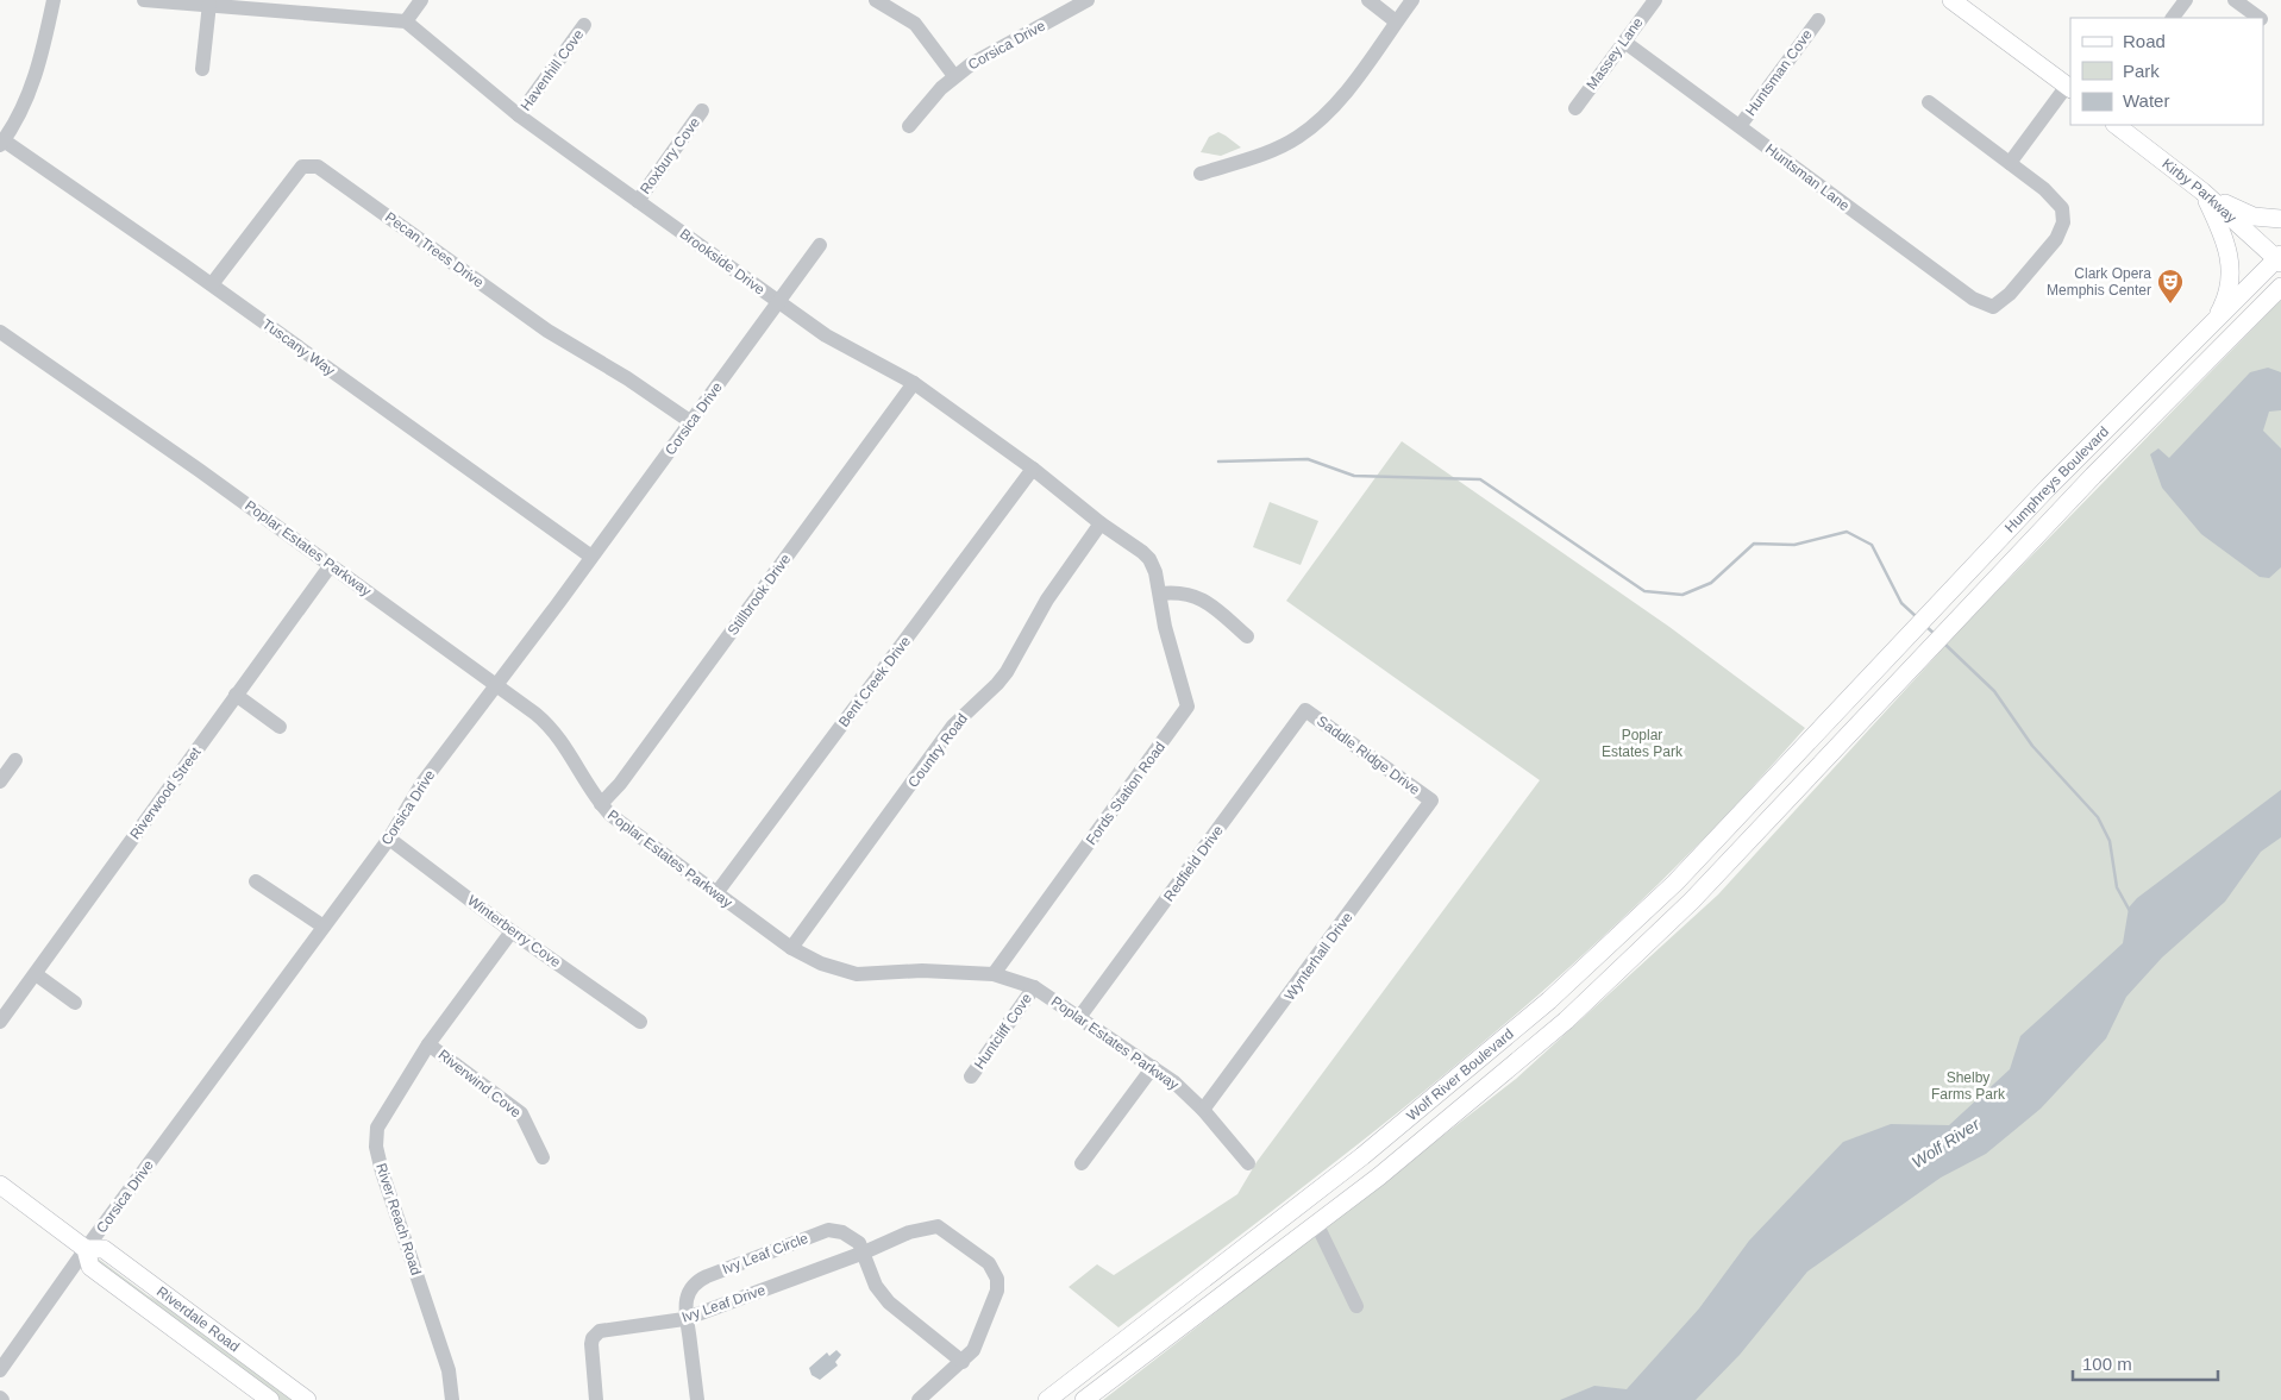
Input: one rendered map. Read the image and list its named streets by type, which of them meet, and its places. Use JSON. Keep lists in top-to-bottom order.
{
  "streets": {
    "main road": [
      "Kirby Parkway",
      "Humphreys Boulevard",
      "Wolf River Boulevard",
      "Riverdale Road"
    ],
    "street": [
      "Corsica Drive",
      "Massey Lane",
      "Havenhill Cove",
      "Huntsman Cove",
      "Roxbury Cove",
      "Huntsman Lane",
      "Pecan Trees Drive",
      "Brookside Drive",
      "Tuscany Way",
      "Poplar Estates Parkway",
      "Stillbrook Drive",
      "Bent Creek Drive",
      "Country Road",
      "Saddle Ridge Drive",
      "Riverwood Street",
      "Fords Station Road",
      "Redfield Drive",
      "Winterberry Cove",
      "Wynterhall Drive",
      "Huntcliff Cove",
      "Riverwind Cove",
      "River Reach Road",
      "Ivy Leaf Circle",
      "Ivy Leaf Drive"
    ]
  },
  "crossings": [
    ["Corsica Drive", "Pecan Trees Drive"],
    ["Corsica Drive", "Brookside Drive"],
    ["Corsica Drive", "Tuscany Way"],
    ["Corsica Drive", "Poplar Estates Parkway"],
    ["Corsica Drive", "Winterberry Cove"],
    ["Corsica Drive", "Riverdale Road"],
    ["Massey Lane", "Huntsman Lane"],
    ["Havenhill Cove", "Brookside Drive"],
    ["Huntsman Cove", "Huntsman Lane"],
    ["Roxbury Cove", "Brookside Drive"],
    ["Kirby Parkway", "Humphreys Boulevard"],
    ["Pecan Trees Drive", "Tuscany Way"],
    ["Brookside Drive", "Stillbrook Drive"],
    ["Brookside Drive", "Bent Creek Drive"],
    ["Brookside Drive", "Country Road"],
    ["Brookside Drive", "Fords Station Road"],
    ["Humphreys Boulevard", "Wolf River Boulevard"],
    ["Poplar Estates Parkway", "Stillbrook Drive"],
    ["Poplar Estates Parkway", "Bent Creek Drive"],
    ["Poplar Estates Parkway", "Country Road"],
    ["Poplar Estates Parkway", "Riverwood Street"],
    ["Poplar Estates Parkway", "Fords Station Road"],
    ["Poplar Estates Parkway", "Redfield Drive"],
    ["Poplar Estates Parkway", "Wynterhall Drive"],
    ["Poplar Estates Parkway", "Huntcliff Cove"],
    ["Saddle Ridge Drive", "Redfield Drive"],
    ["Saddle Ridge Drive", "Wynterhall Drive"],
    ["Winterberry Cove", "River Reach Road"],
    ["Riverwind Cove", "River Reach Road"],
    ["Ivy Leaf Circle", "Ivy Leaf Drive"]
  ],
  "water": ["Wolf River"],
  "parks": ["Poplar Estates Park", "Shelby Farms Park"],
  "places": {
    "theatre": ["Clark Opera Memphis Center"]
  },
  "legend": ["Road", "Park", "Water"],
  "scale_bar": "100 m"
}
